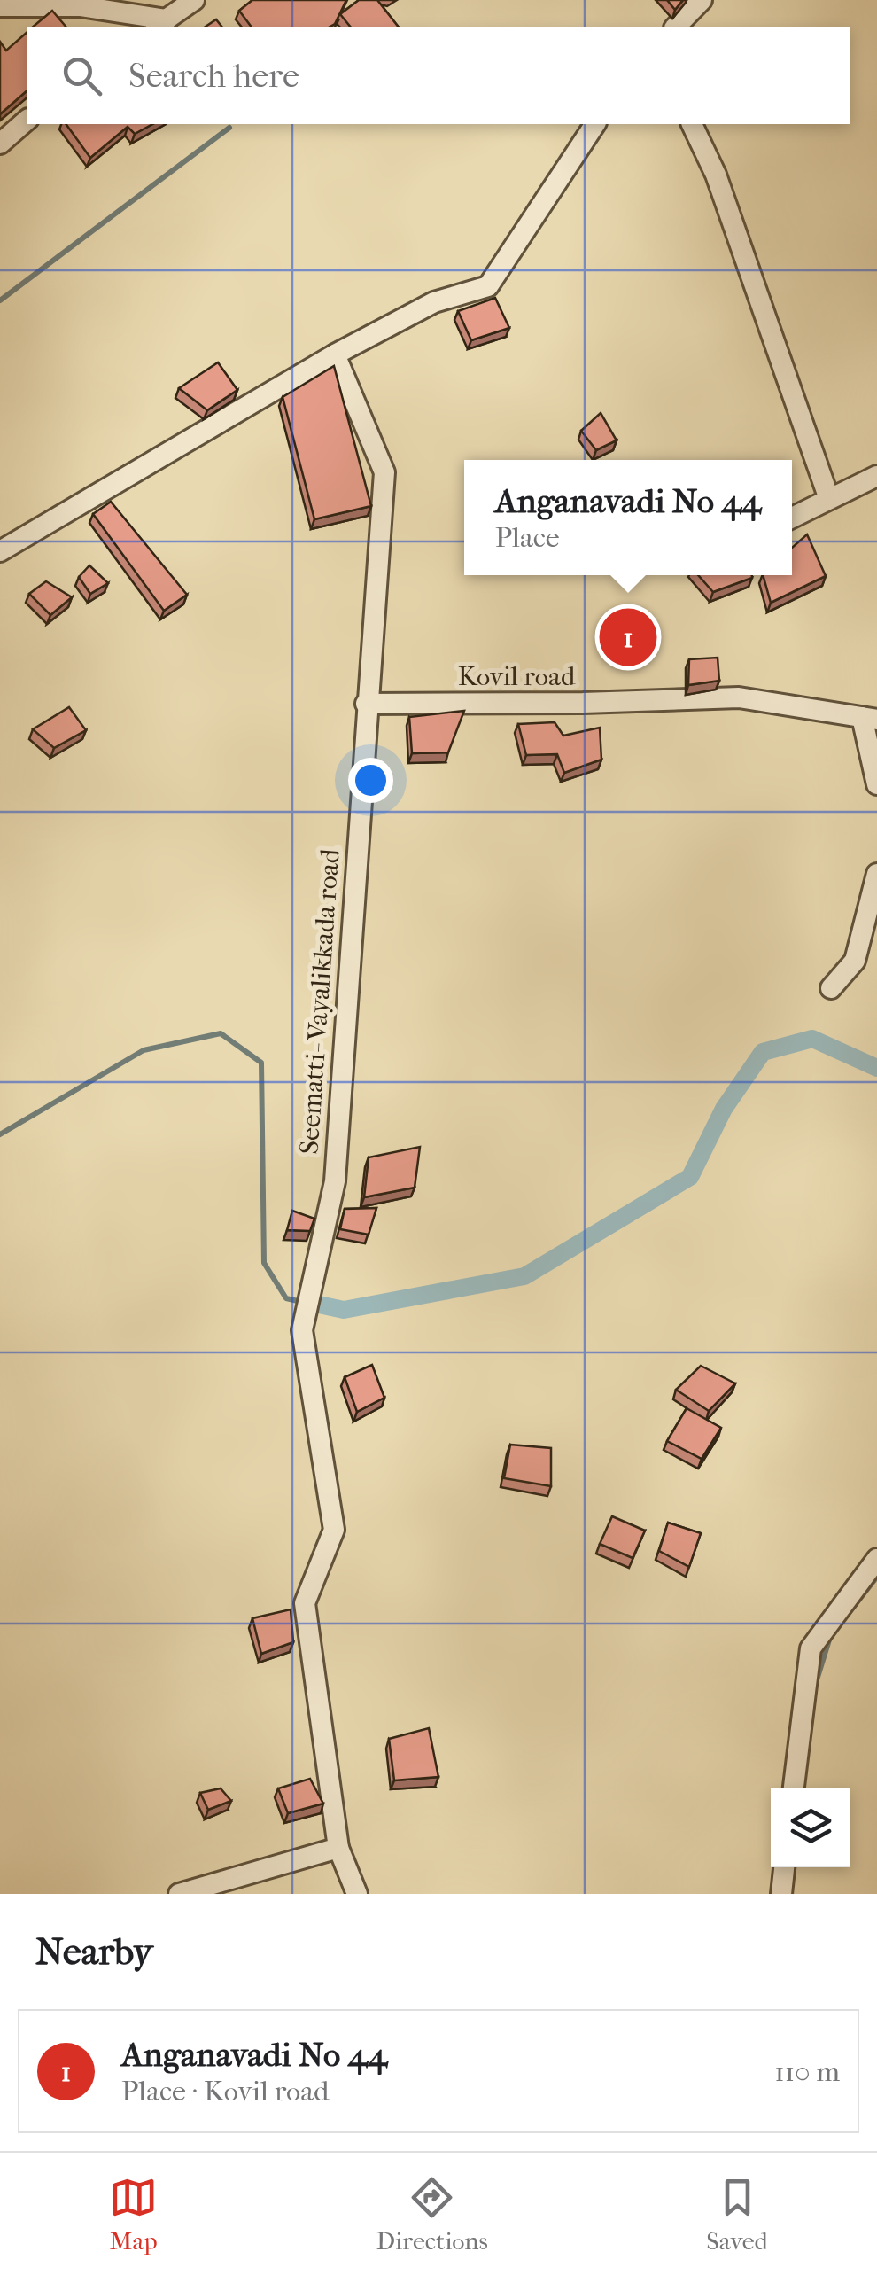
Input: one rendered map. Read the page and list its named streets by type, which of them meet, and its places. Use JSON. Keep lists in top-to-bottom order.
{
  "streets": {
    "street": ["Kovil road", "Seematti- Vayalikkada road"]
  },
  "crossings": [
    ["Kovil road", "Seematti- Vayalikkada road"]
  ],
  "page": {
    "search": "Search here",
    "popup": ["Anganavadi No 44", "Place"],
    "pins": "1",
    "heading": "Nearby",
    "list": [
      {
        "mark": "1",
        "name": "Anganavadi No 44",
        "note": "Place · Kovil road",
        "value": "110 m"
      }
    ],
    "nav": ["Map", "Directions", "Saved"]
  }
}
